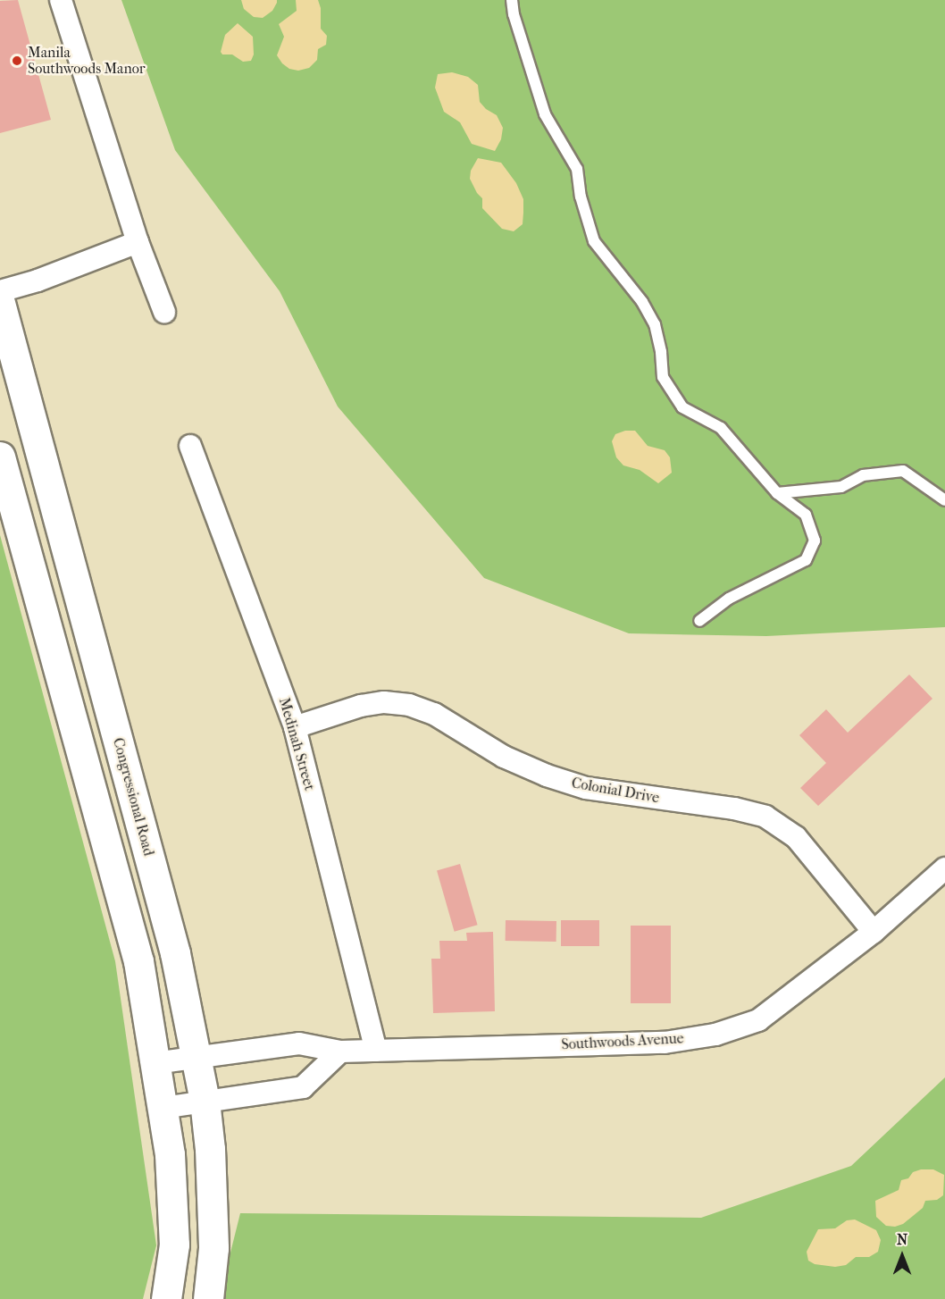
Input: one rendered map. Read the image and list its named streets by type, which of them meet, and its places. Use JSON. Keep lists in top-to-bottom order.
{
  "streets": {
    "main road": ["Congressional Road"],
    "street": ["Medinah Street", "Colonial Drive", "Southwoods Avenue"]
  },
  "crossings": [
    ["Medinah Street", "Colonial Drive"],
    ["Medinah Street", "Southwoods Avenue"],
    ["Colonial Drive", "Southwoods Avenue"],
    ["Congressional Road", "Southwoods Avenue"]
  ],
  "places": ["Manila Southwoods Manor"],
  "north": "top"
}
